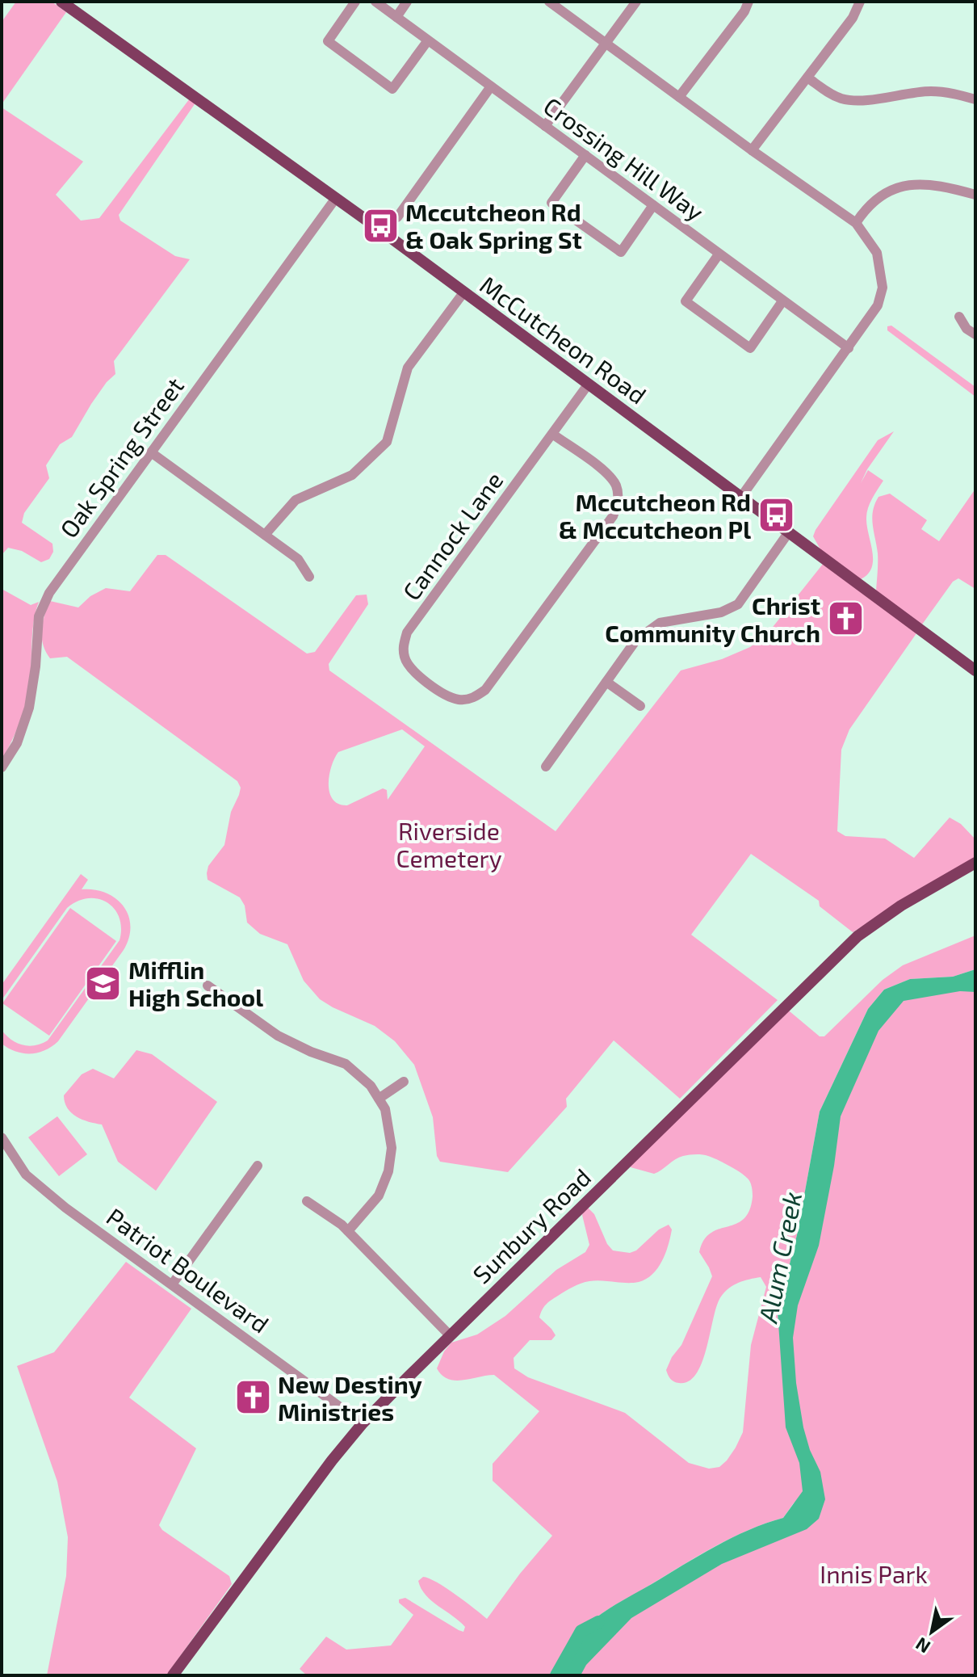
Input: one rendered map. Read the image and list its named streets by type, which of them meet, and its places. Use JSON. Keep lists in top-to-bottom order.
{
  "streets": {
    "main road": ["McCutcheon Road", "Sunbury Road"],
    "street": [
      "Crossing Hill Way",
      "Oak Spring Street",
      "Cannock Lane",
      "Patriot Boulevard"
    ]
  },
  "crossings": [
    ["McCutcheon Road", "Oak Spring Street"],
    ["McCutcheon Road", "Cannock Lane"],
    ["Sunbury Road", "Patriot Boulevard"]
  ],
  "water": ["Alum Creek"],
  "parks": ["Riverside Cemetery", "Innis Park"],
  "places": {
    "bus stop": ["Mccutcheon Rd & Oak Spring St", "Mccutcheon Rd & Mccutcheon Pl"],
    "church": ["Christ Community Church", "New Destiny Ministries"],
    "school or university": ["Mifflin High School"]
  },
  "north": "bottom left"
}
